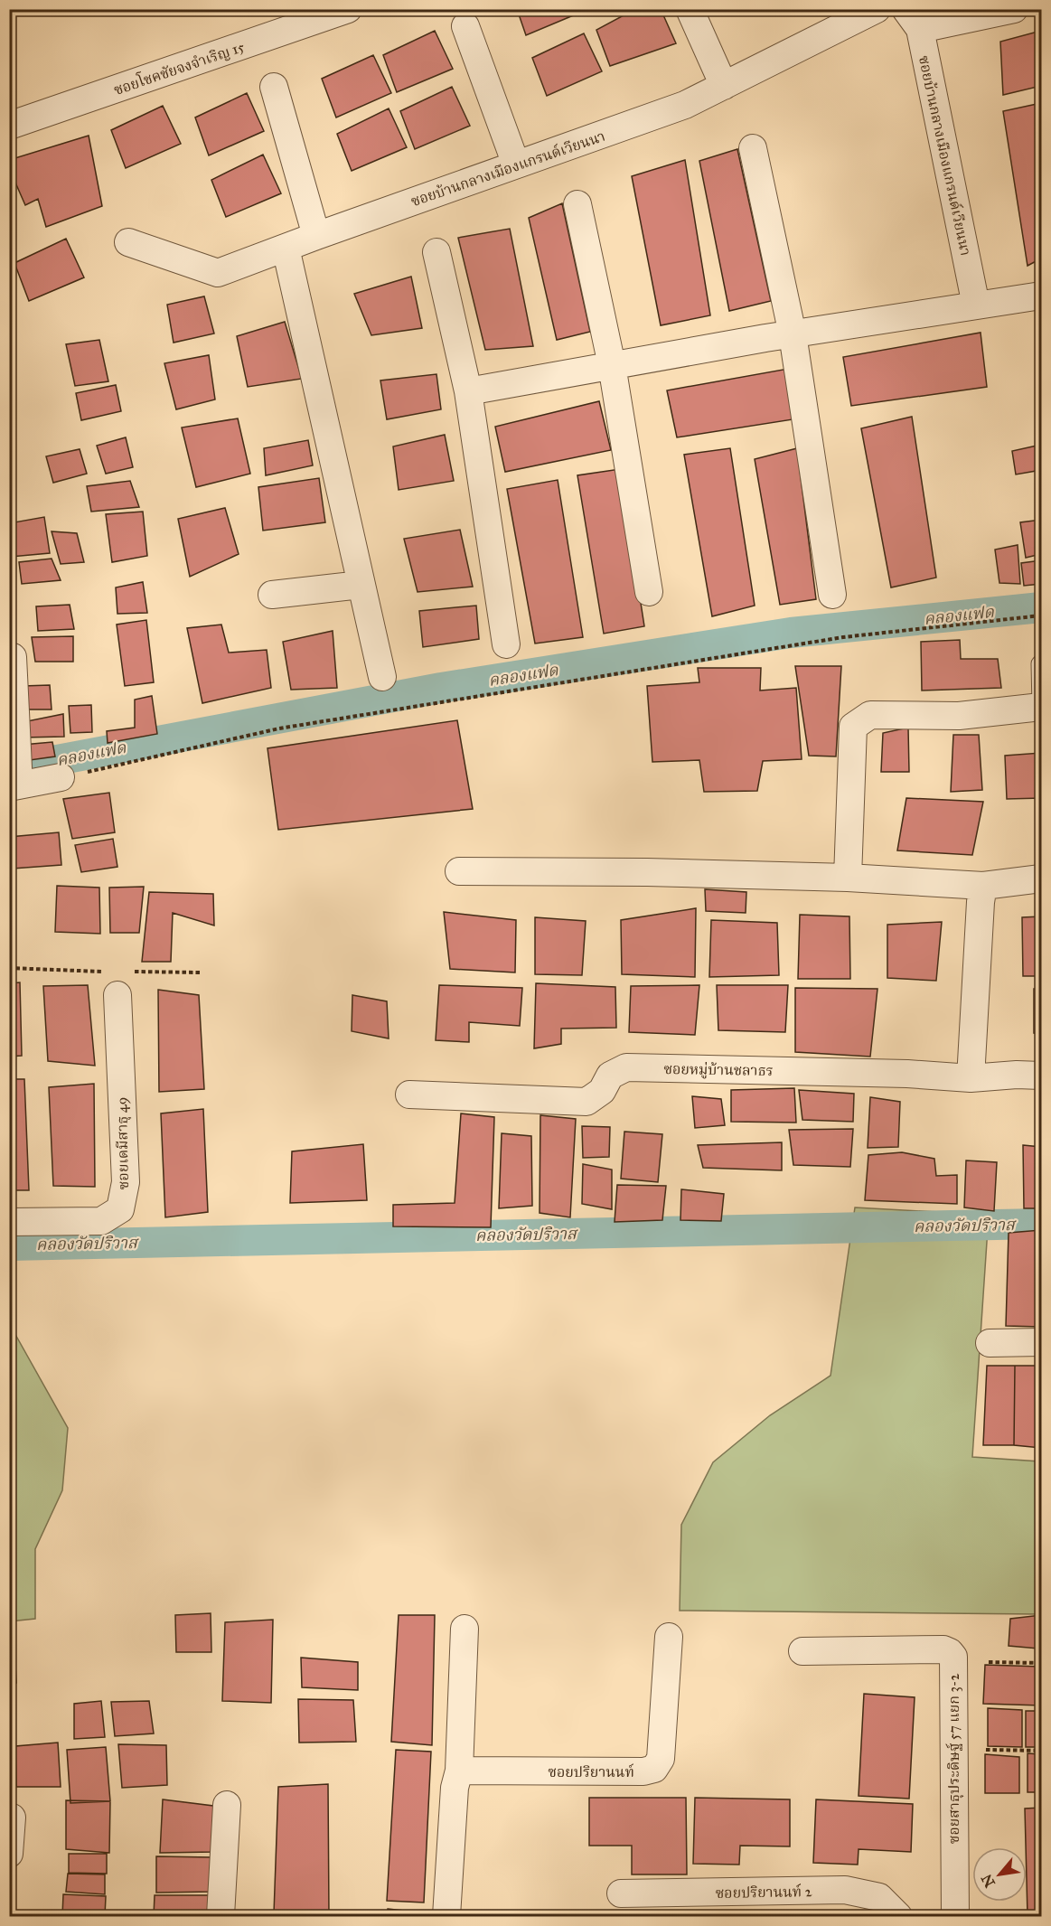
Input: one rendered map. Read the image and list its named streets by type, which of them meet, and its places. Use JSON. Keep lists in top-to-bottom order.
{
  "streets": {
    "street": [
      "ซอยโชคชัยจงจำเริญ 15",
      "ซอยบ้านกลางเมืองแกรนด์เวียนนา",
      "ซอยหมู่บ้านชลาธร",
      "ซอยเดมีสาธุ 49",
      "ซอยสาธุประดิษฐ์ 57 แยก 3-2",
      "ซอยปริยานนท์",
      "ซอยปริยานนท์ 2"
    ]
  },
  "water": ["คลองแฟด", "คลองวัดปริวาส"],
  "north": "bottom left"
}
